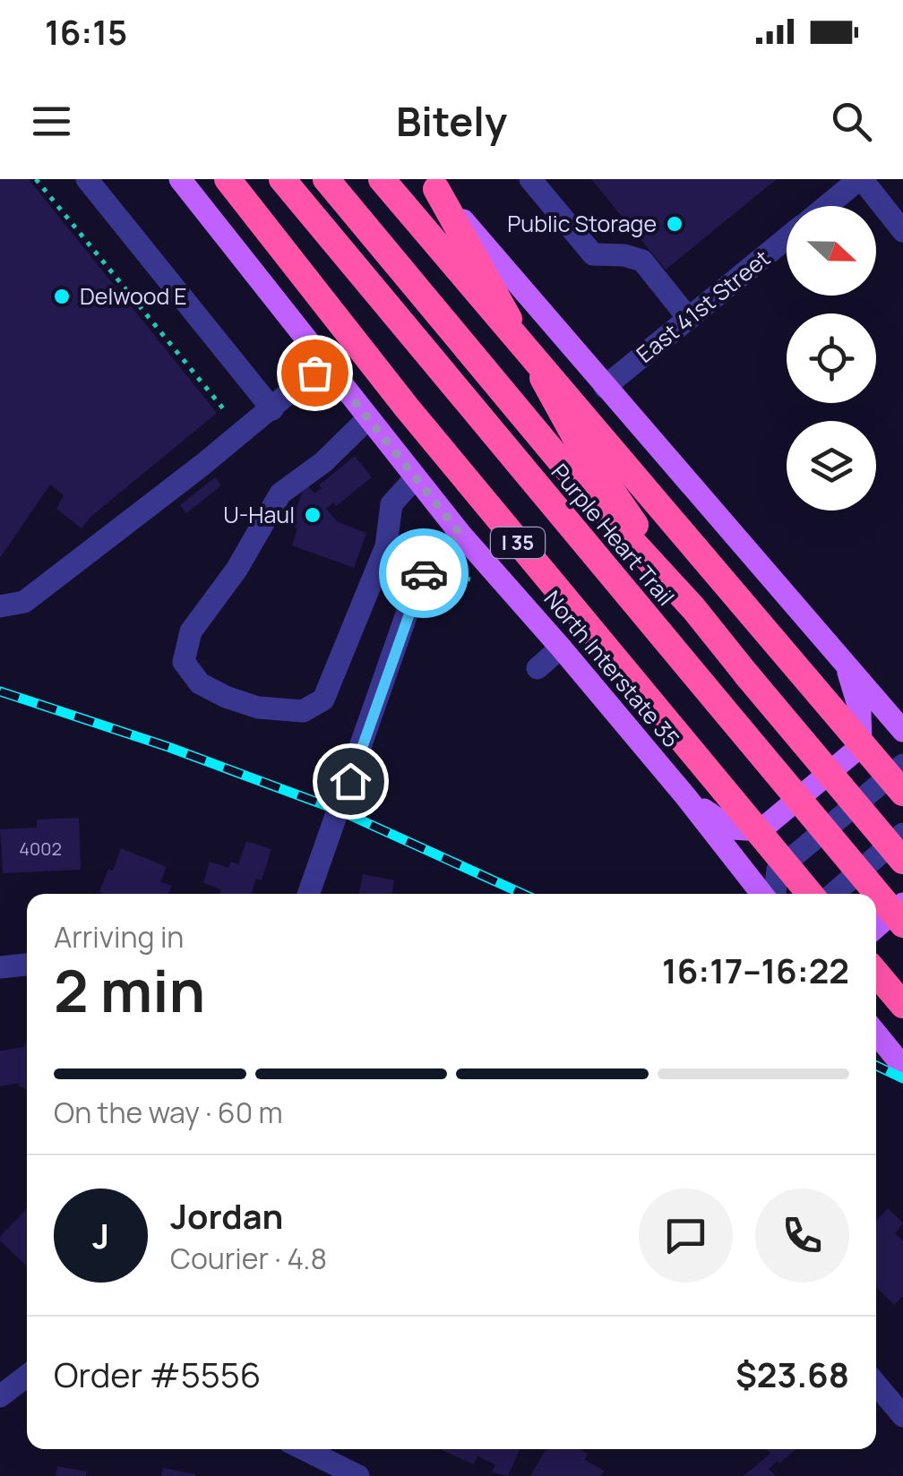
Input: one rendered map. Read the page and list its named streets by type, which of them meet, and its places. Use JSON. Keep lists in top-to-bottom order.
{
  "streets": {
    "highway": ["Purple Heart Trail", "I 35"],
    "main road": ["North Interstate 35"],
    "street": ["East 41st Street"]
  },
  "places": ["Public Storage", "Delwood E", "U-Haul"],
  "house_numbers": ["4002"],
  "north": "right",
  "page": {
    "status": "16:15",
    "header": "Bitely",
    "heading": ["2 min", "Arriving in", "16:17–16:22"],
    "panel": [
      "Jordan",
      "Courier · 4.8",
      "Order #5556",
      "$23.68"
    ],
    "bar": "On the way · 60 m",
    "round": "J"
  }
}
